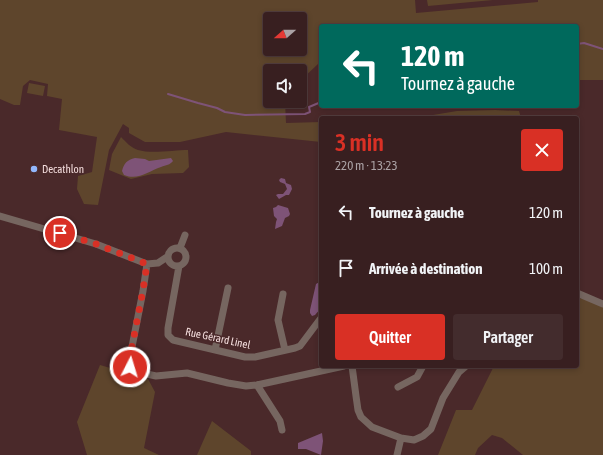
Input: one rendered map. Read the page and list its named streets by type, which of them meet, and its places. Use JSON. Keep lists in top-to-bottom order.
{
  "streets": {
    "street": ["Rue Gérard Linel"]
  },
  "places": ["Decathlon"],
  "north": "left",
  "page": {
    "turn": ["120 m", "Tournez à gauche"],
    "heading": ["3 min", "220 m · 13:23"],
    "list": [
      {
        "name": "Tournez à gauche",
        "value": "120 m"
      },
      {
        "name": "Arrivée à destination",
        "value": "100 m"
      }
    ],
    "buttons": ["Quitter", "Partager"]
  }
}
